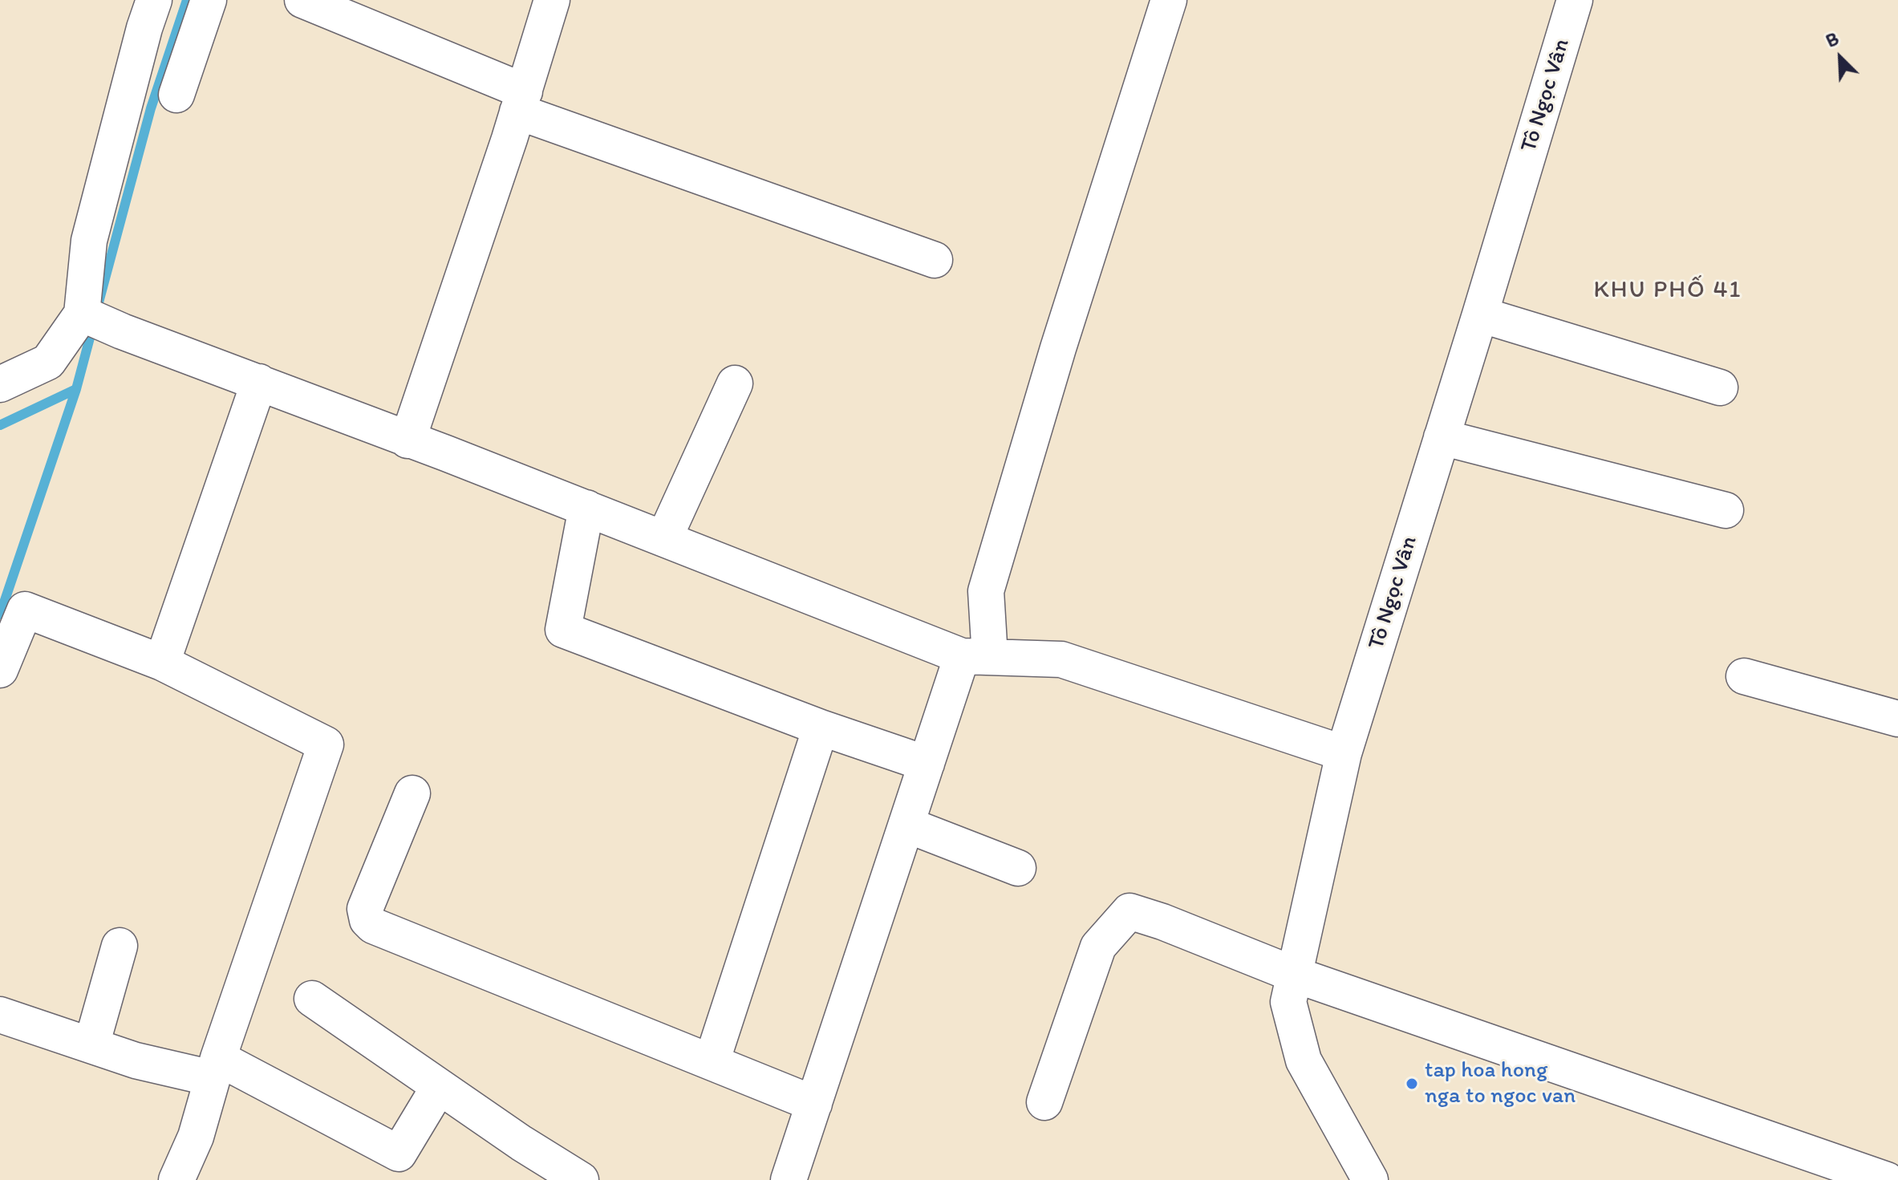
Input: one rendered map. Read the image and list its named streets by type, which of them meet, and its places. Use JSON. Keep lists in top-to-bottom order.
{
  "streets": {
    "street": ["Tô Ngọc Vân"]
  },
  "districts": ["KHU PHỐ 41"],
  "places": ["tap hoa hong nga to ngoc van"],
  "north": "top left"
}
